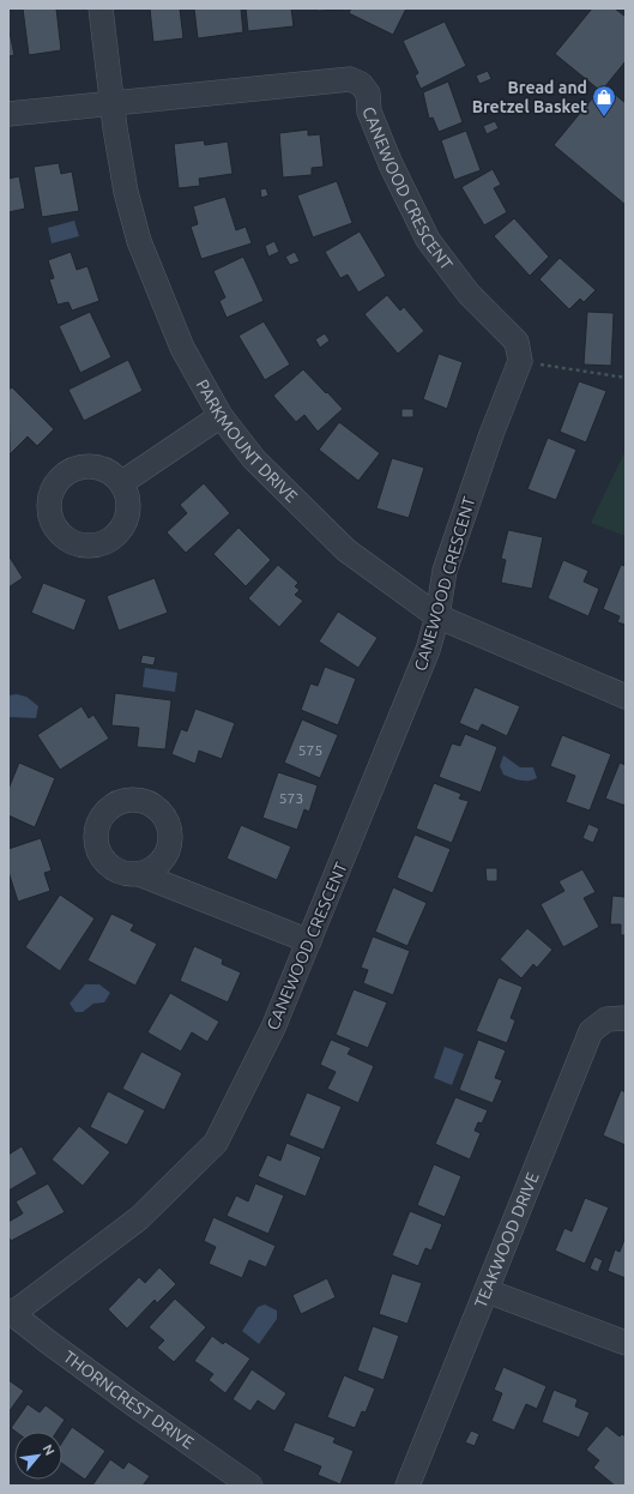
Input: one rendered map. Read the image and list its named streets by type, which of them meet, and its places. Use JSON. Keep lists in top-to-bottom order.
{
  "streets": {
    "street": [
      "CANEWOOD CRESCENT",
      "PARKMOUNT DRIVE",
      "TEAKWOOD DRIVE",
      "THORNCREST DRIVE"
    ]
  },
  "crossings": [
    ["CANEWOOD CRESCENT", "PARKMOUNT DRIVE"],
    ["CANEWOOD CRESCENT", "THORNCREST DRIVE"]
  ],
  "places": {
    "shop": ["Bread and Bretzel Basket"]
  },
  "house_numbers": ["575", "573"],
  "north": "top right"
}
